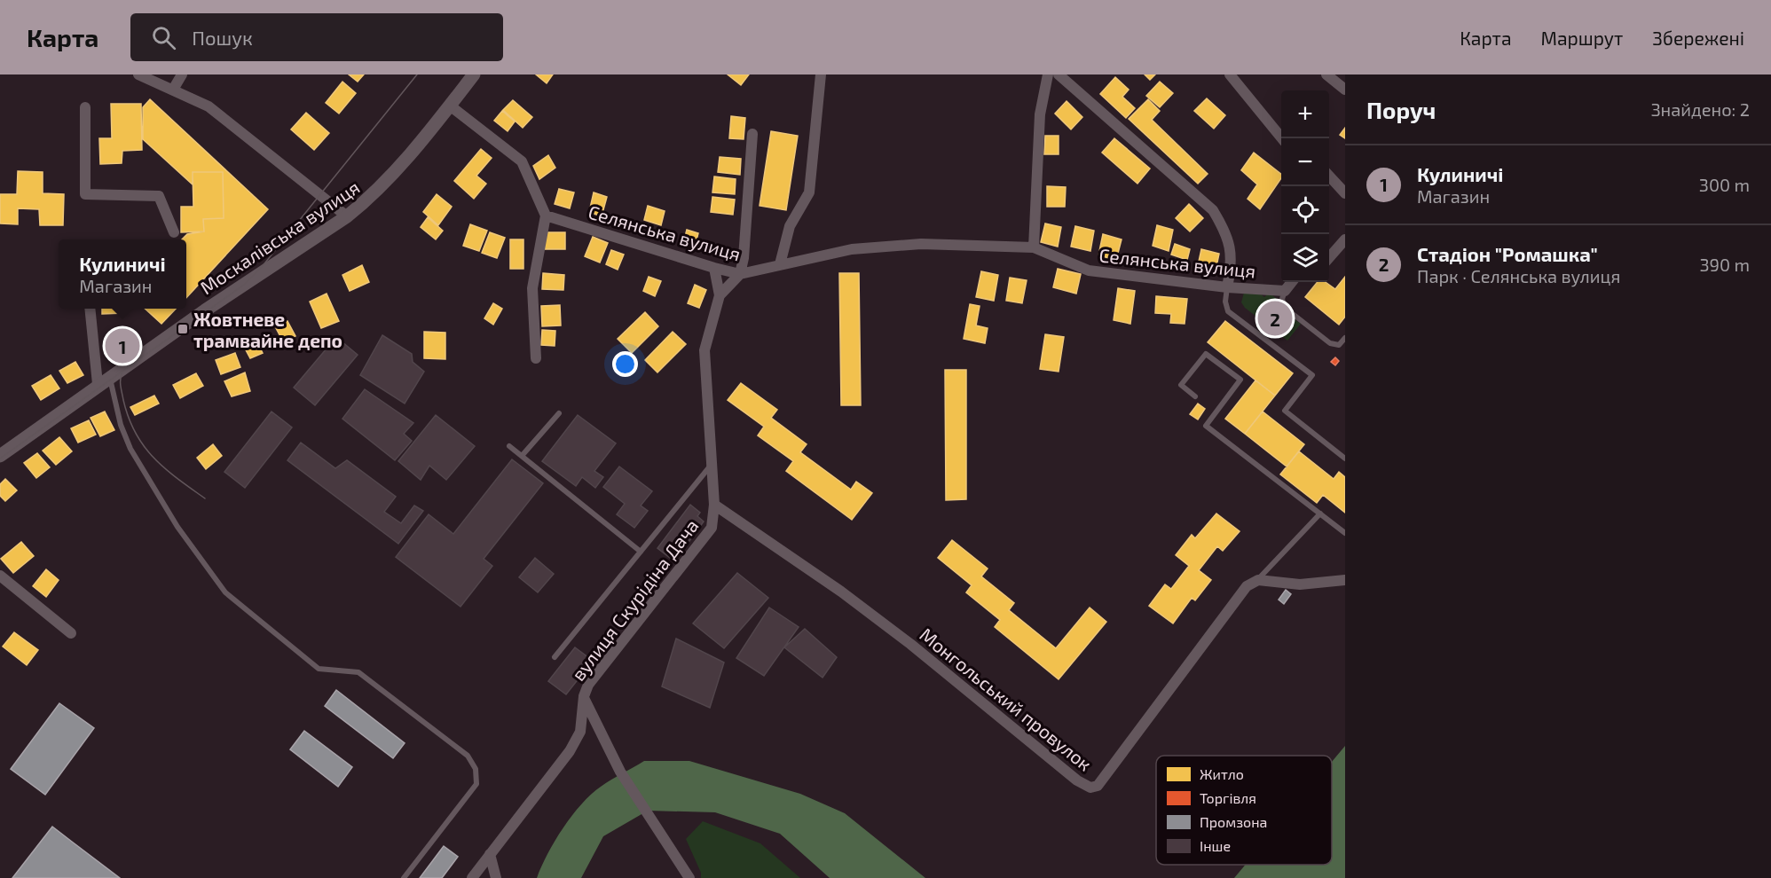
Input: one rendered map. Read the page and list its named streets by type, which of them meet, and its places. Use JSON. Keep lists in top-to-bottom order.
{
  "streets": {
    "street": [
      "Селянська вулиця",
      "Москалівська вулиця",
      "вулиця Скурідіна Дача",
      "Монгольський провулок"
    ]
  },
  "crossings": [
    ["вулиця Скурідіна Дача", "Монгольський провулок"]
  ],
  "places": {
    "transit": ["Жовтневе трамвайне депо"]
  },
  "legend": [
    "Житло",
    "Торгівля",
    "Промзона",
    "Інше"
  ],
  "page": {
    "header": "Карта",
    "search": "Пошук",
    "nav": ["Карта", "Маршрут", "Збережені"],
    "heading": ["Поруч", "Знайдено: 2"],
    "map_buttons": ["+", "−"],
    "list": [
      {
        "mark": "1",
        "name": "Кулиничі",
        "note": "Магазин",
        "value": "300 m"
      },
      {
        "mark": "2",
        "name": "Стадіон \"Ромашка\"",
        "note": "Парк · Селянська вулиця",
        "value": "390 m"
      }
    ],
    "popup": ["Кулиничі", "Магазин"],
    "pins": ["2", "1"]
  }
}
